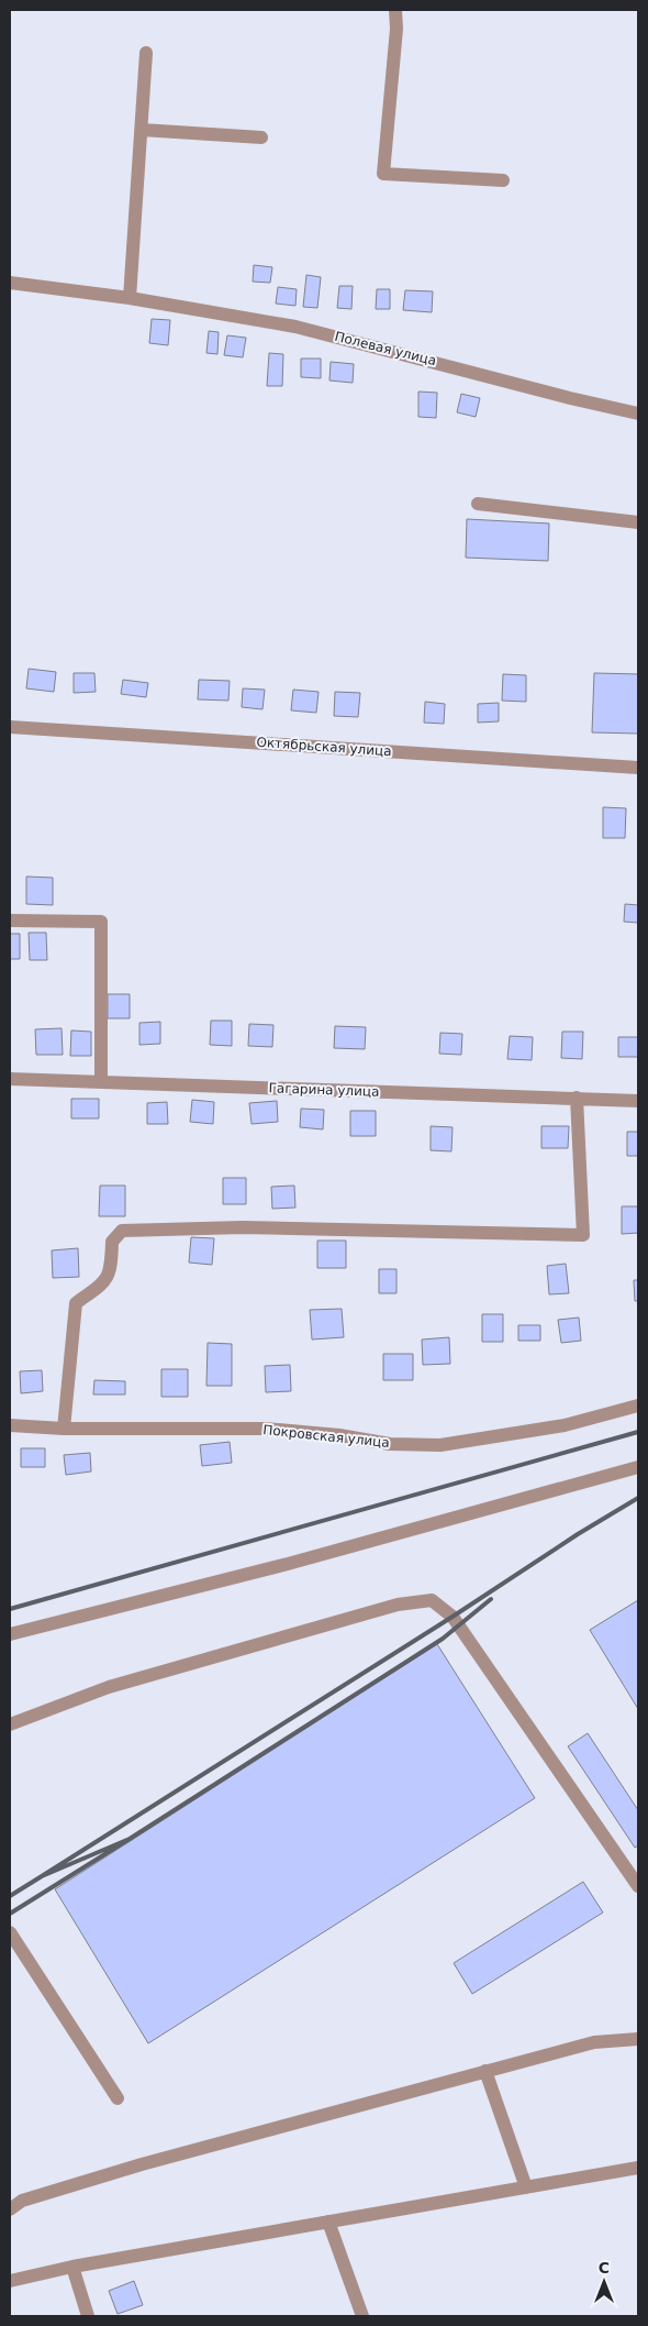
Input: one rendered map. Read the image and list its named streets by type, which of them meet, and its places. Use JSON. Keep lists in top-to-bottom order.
{
  "streets": {
    "street": [
      "Полевая улица",
      "Октябрьская улица",
      "Гагарина улица",
      "Покровская улица"
    ]
  },
  "north": "top"
}
